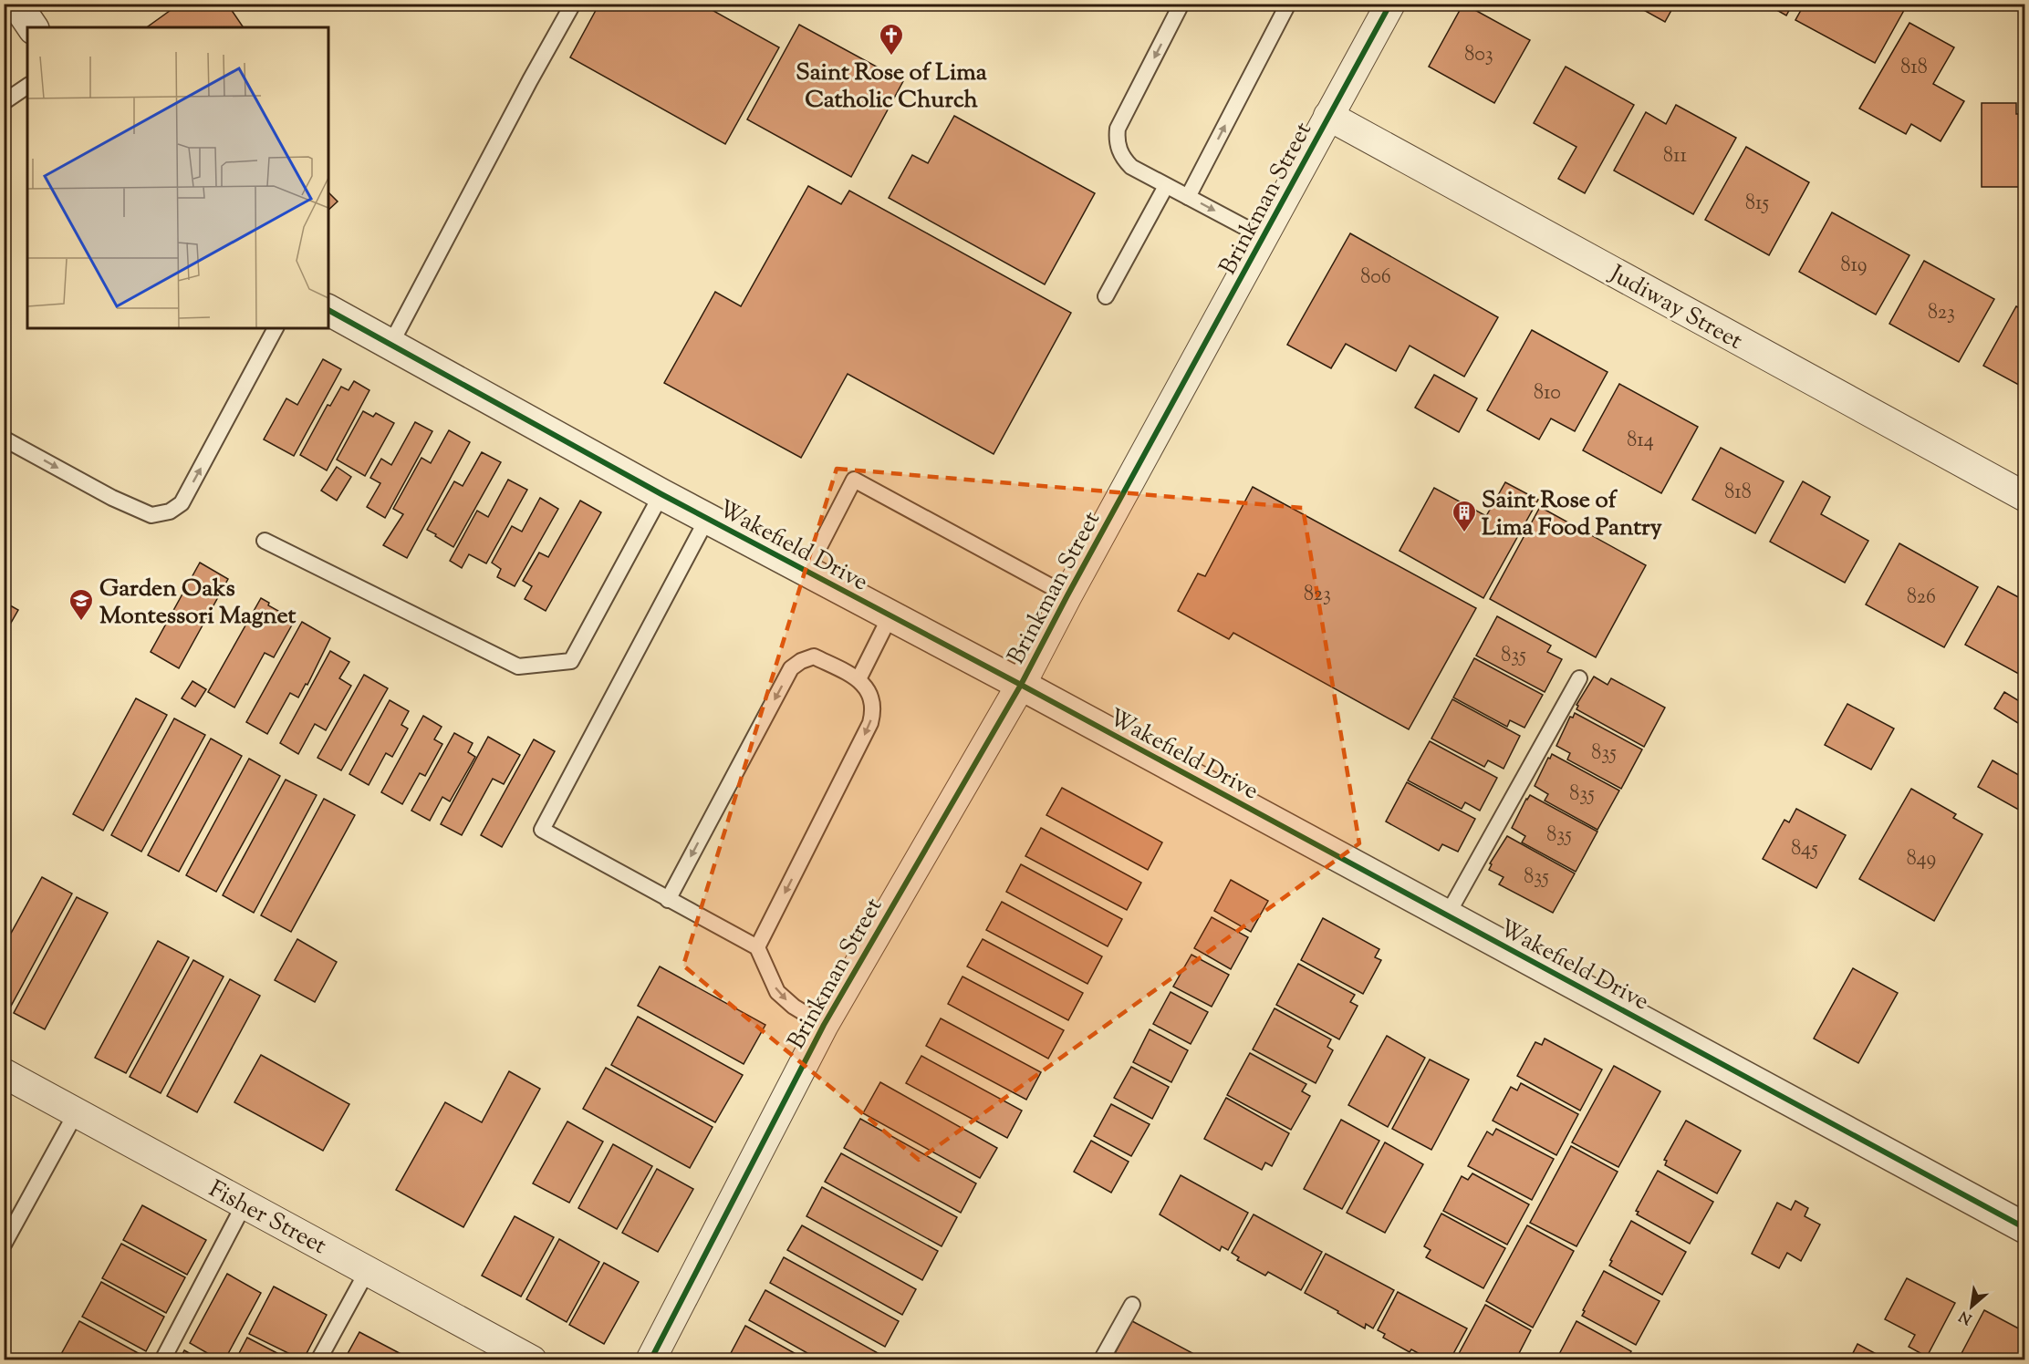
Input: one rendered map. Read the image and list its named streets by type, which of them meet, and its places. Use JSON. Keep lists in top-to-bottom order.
{
  "streets": {
    "street": [
      "Brinkman Street",
      "Judiway Street",
      "Wakefield Drive",
      "Fisher Street"
    ]
  },
  "crossings": [
    ["Brinkman Street", "Judiway Street"],
    ["Brinkman Street", "Wakefield Drive"]
  ],
  "places": {
    "church": ["Saint Rose of Lima Catholic Church"],
    "building": ["Saint Rose of Lima Food Pantry"],
    "school or university": ["Garden Oaks Montessori Magnet"]
  },
  "house_numbers": [
    "803",
    "818",
    "811",
    "815",
    "819",
    "806",
    "823",
    "810",
    "814",
    "818",
    "823",
    "826",
    "835",
    "835",
    "835",
    "835",
    "845",
    "849",
    "835"
  ],
  "north": "bottom left"
}
